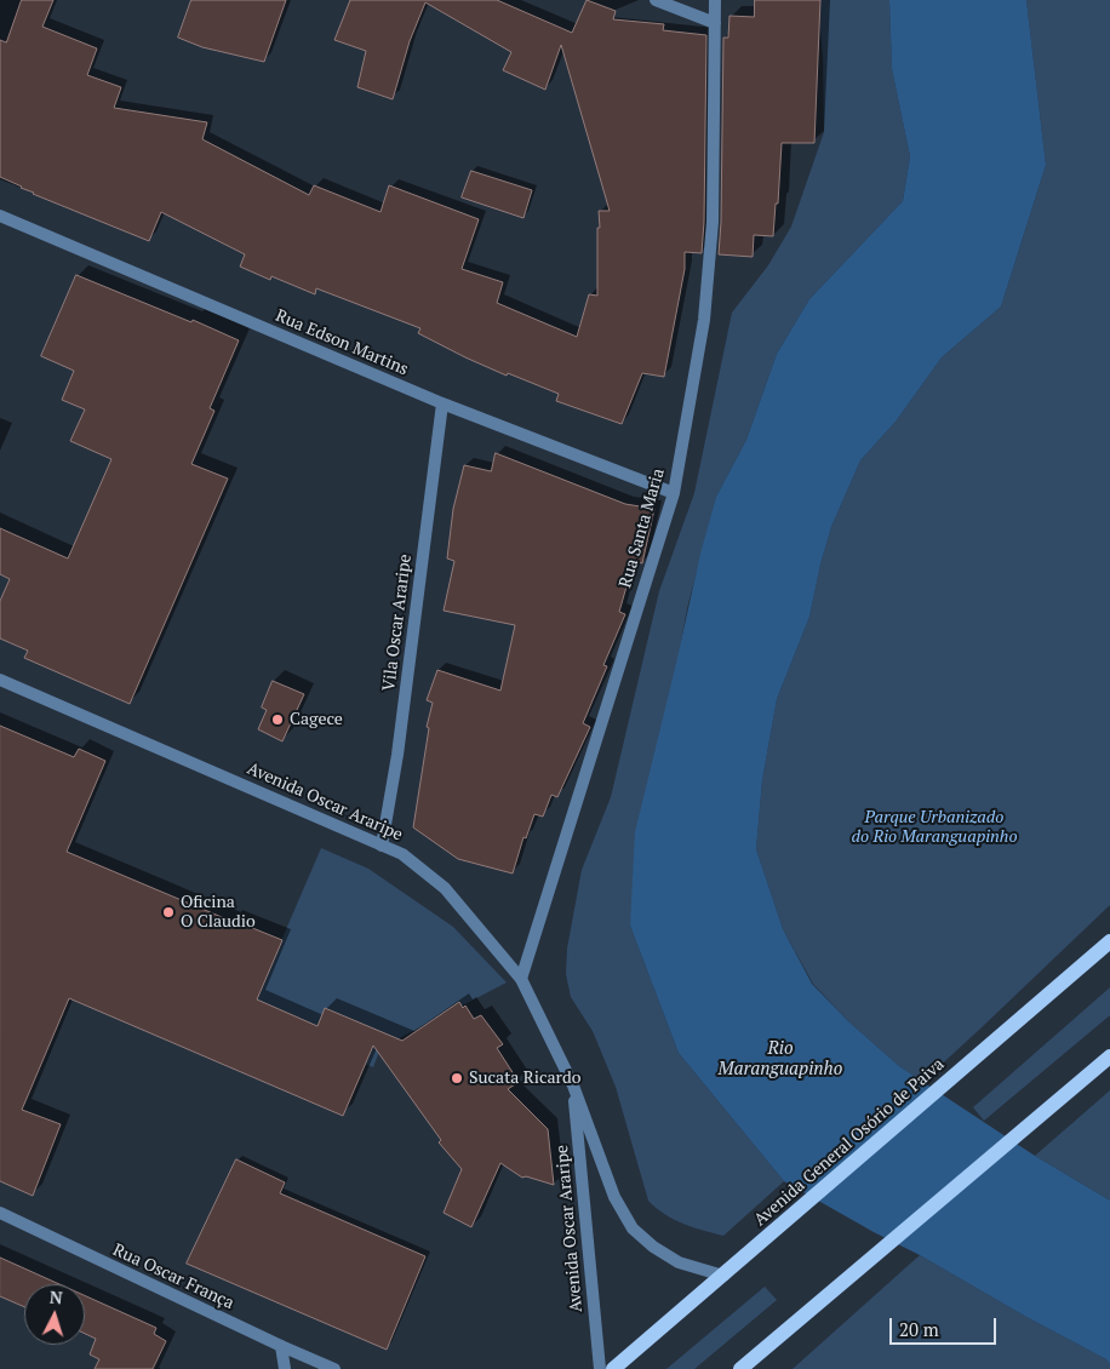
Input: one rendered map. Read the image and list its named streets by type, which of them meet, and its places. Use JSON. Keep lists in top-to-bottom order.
{
  "streets": {
    "main road": ["Avenida General Osório de Paiva"],
    "street": [
      "Rua Edson Martins",
      "Rua Santa Maria",
      "Vila Oscar Araripe",
      "Avenida Oscar Araripe",
      "Rua Oscar França"
    ]
  },
  "crossings": [
    ["Rua Edson Martins", "Rua Santa Maria"],
    ["Rua Edson Martins", "Vila Oscar Araripe"],
    ["Rua Santa Maria", "Avenida Oscar Araripe"],
    ["Vila Oscar Araripe", "Avenida Oscar Araripe"],
    ["Avenida Oscar Araripe", "Avenida General Osório de Paiva"]
  ],
  "water": ["Rio Maranguapinho"],
  "parks": ["Parque Urbanizado do Rio Maranguapinho"],
  "places": ["Cagece", "Oficina O Claudio", "Sucata Ricardo"],
  "scale_bar": "20 m",
  "north": "top"
}
